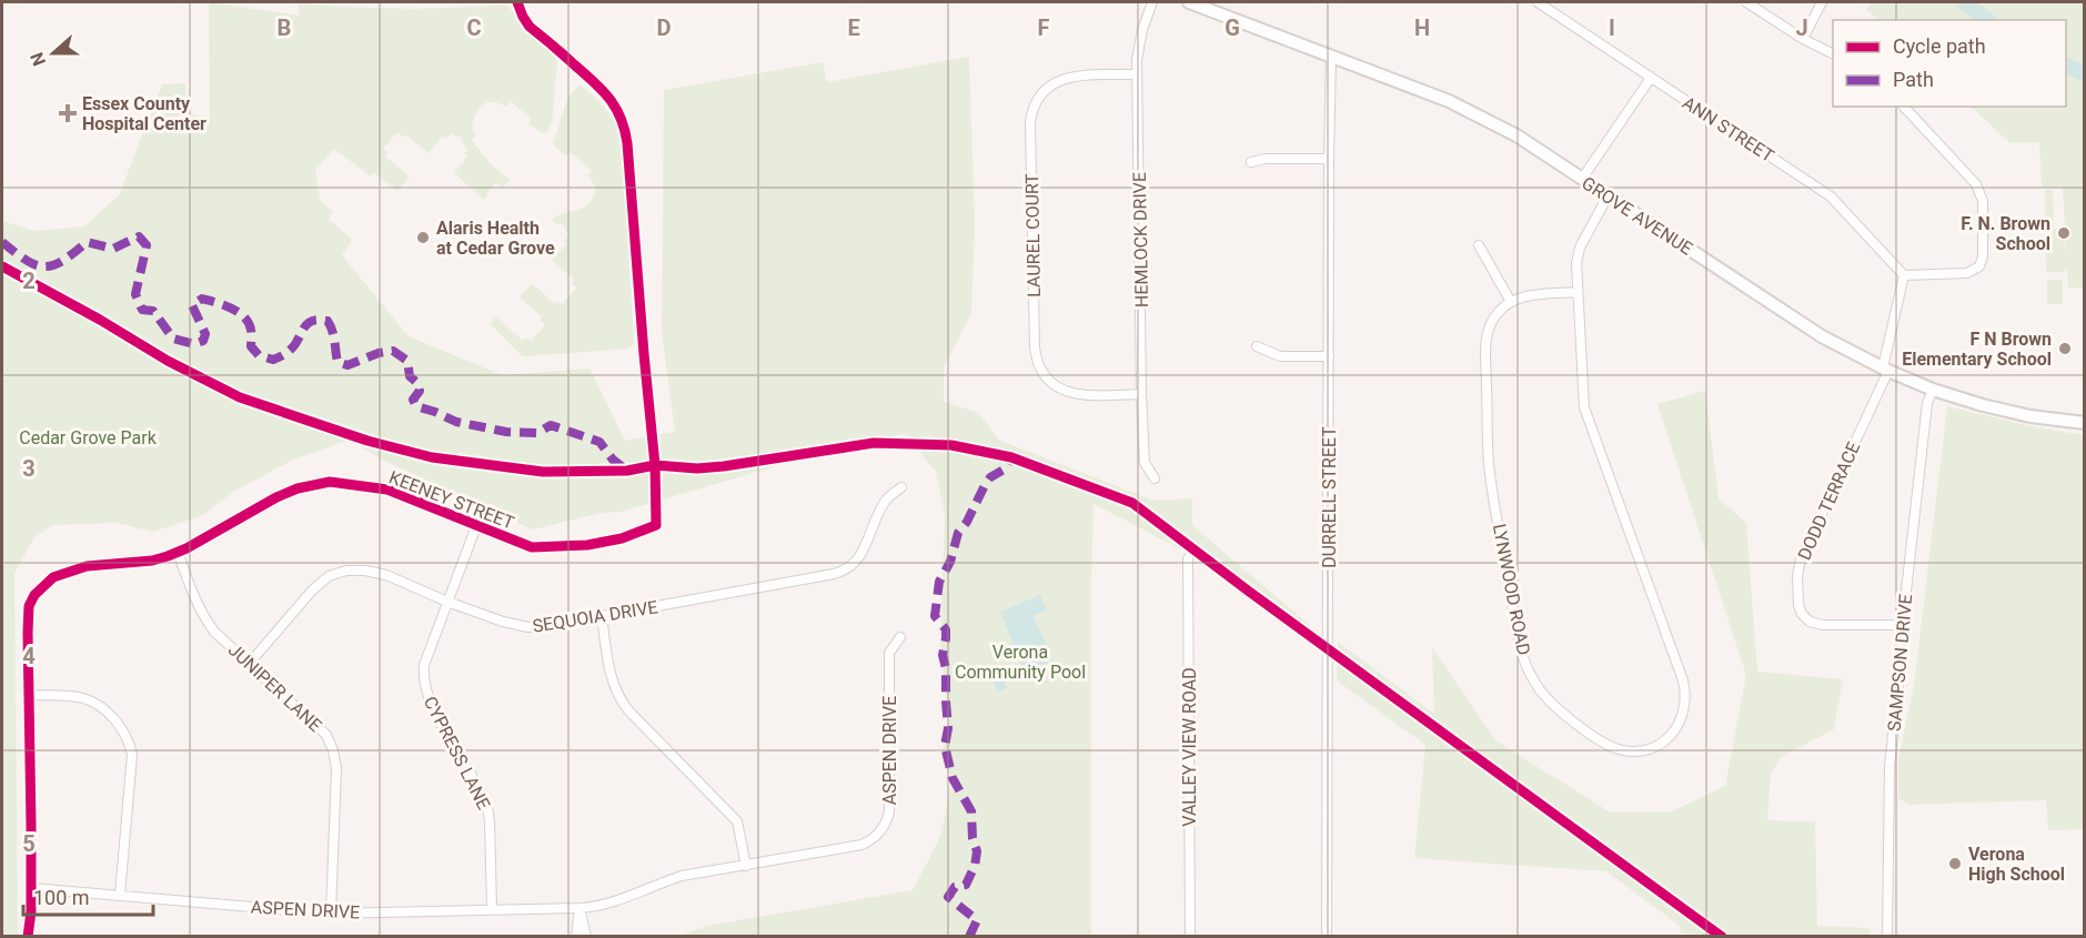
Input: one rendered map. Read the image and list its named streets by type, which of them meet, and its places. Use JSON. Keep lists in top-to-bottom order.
{
  "streets": {
    "street": [
      "ANN STREET",
      "GROVE AVENUE",
      "LAUREL COURT",
      "HEMLOCK DRIVE",
      "DURRELL STREET",
      "KEENEY STREET",
      "DODD TERRACE",
      "LYNWOOD ROAD",
      "SEQUOIA DRIVE",
      "SAMPSON DRIVE",
      "JUNIPER LANE",
      "VALLEY VIEW ROAD",
      "ASPEN DRIVE",
      "CYPRESS LANE"
    ]
  },
  "crossings": [
    ["ANN STREET", "DODD TERRACE"],
    ["GROVE AVENUE", "DURRELL STREET"],
    ["GROVE AVENUE", "DODD TERRACE"],
    ["GROVE AVENUE", "LYNWOOD ROAD"],
    ["GROVE AVENUE", "SAMPSON DRIVE"],
    ["LAUREL COURT", "HEMLOCK DRIVE"],
    ["KEENEY STREET", "JUNIPER LANE"],
    ["KEENEY STREET", "ASPEN DRIVE"],
    ["KEENEY STREET", "CYPRESS LANE"],
    ["DODD TERRACE", "SAMPSON DRIVE"],
    ["SEQUOIA DRIVE", "JUNIPER LANE"],
    ["SEQUOIA DRIVE", "CYPRESS LANE"],
    ["JUNIPER LANE", "ASPEN DRIVE"],
    ["ASPEN DRIVE", "CYPRESS LANE"]
  ],
  "parks": ["Cedar Grove Park", "Verona Community Pool"],
  "places": {
    "health": ["Essex County Hospital Center"],
    "other": [
      "F. N. Brown School",
      "Alaris Health at Cedar Grove",
      "F N Brown Elementary School",
      "Verona High School"
    ]
  },
  "legend": ["Cycle path", "Path"],
  "scale_bar": "100 m",
  "north": "left",
  "grid": {
    "columns": [
      "B",
      "C",
      "D",
      "E",
      "F",
      "G",
      "H",
      "I",
      "J"
    ],
    "rows": [
      "2",
      "3",
      "4",
      "5"
    ]
  }
}
